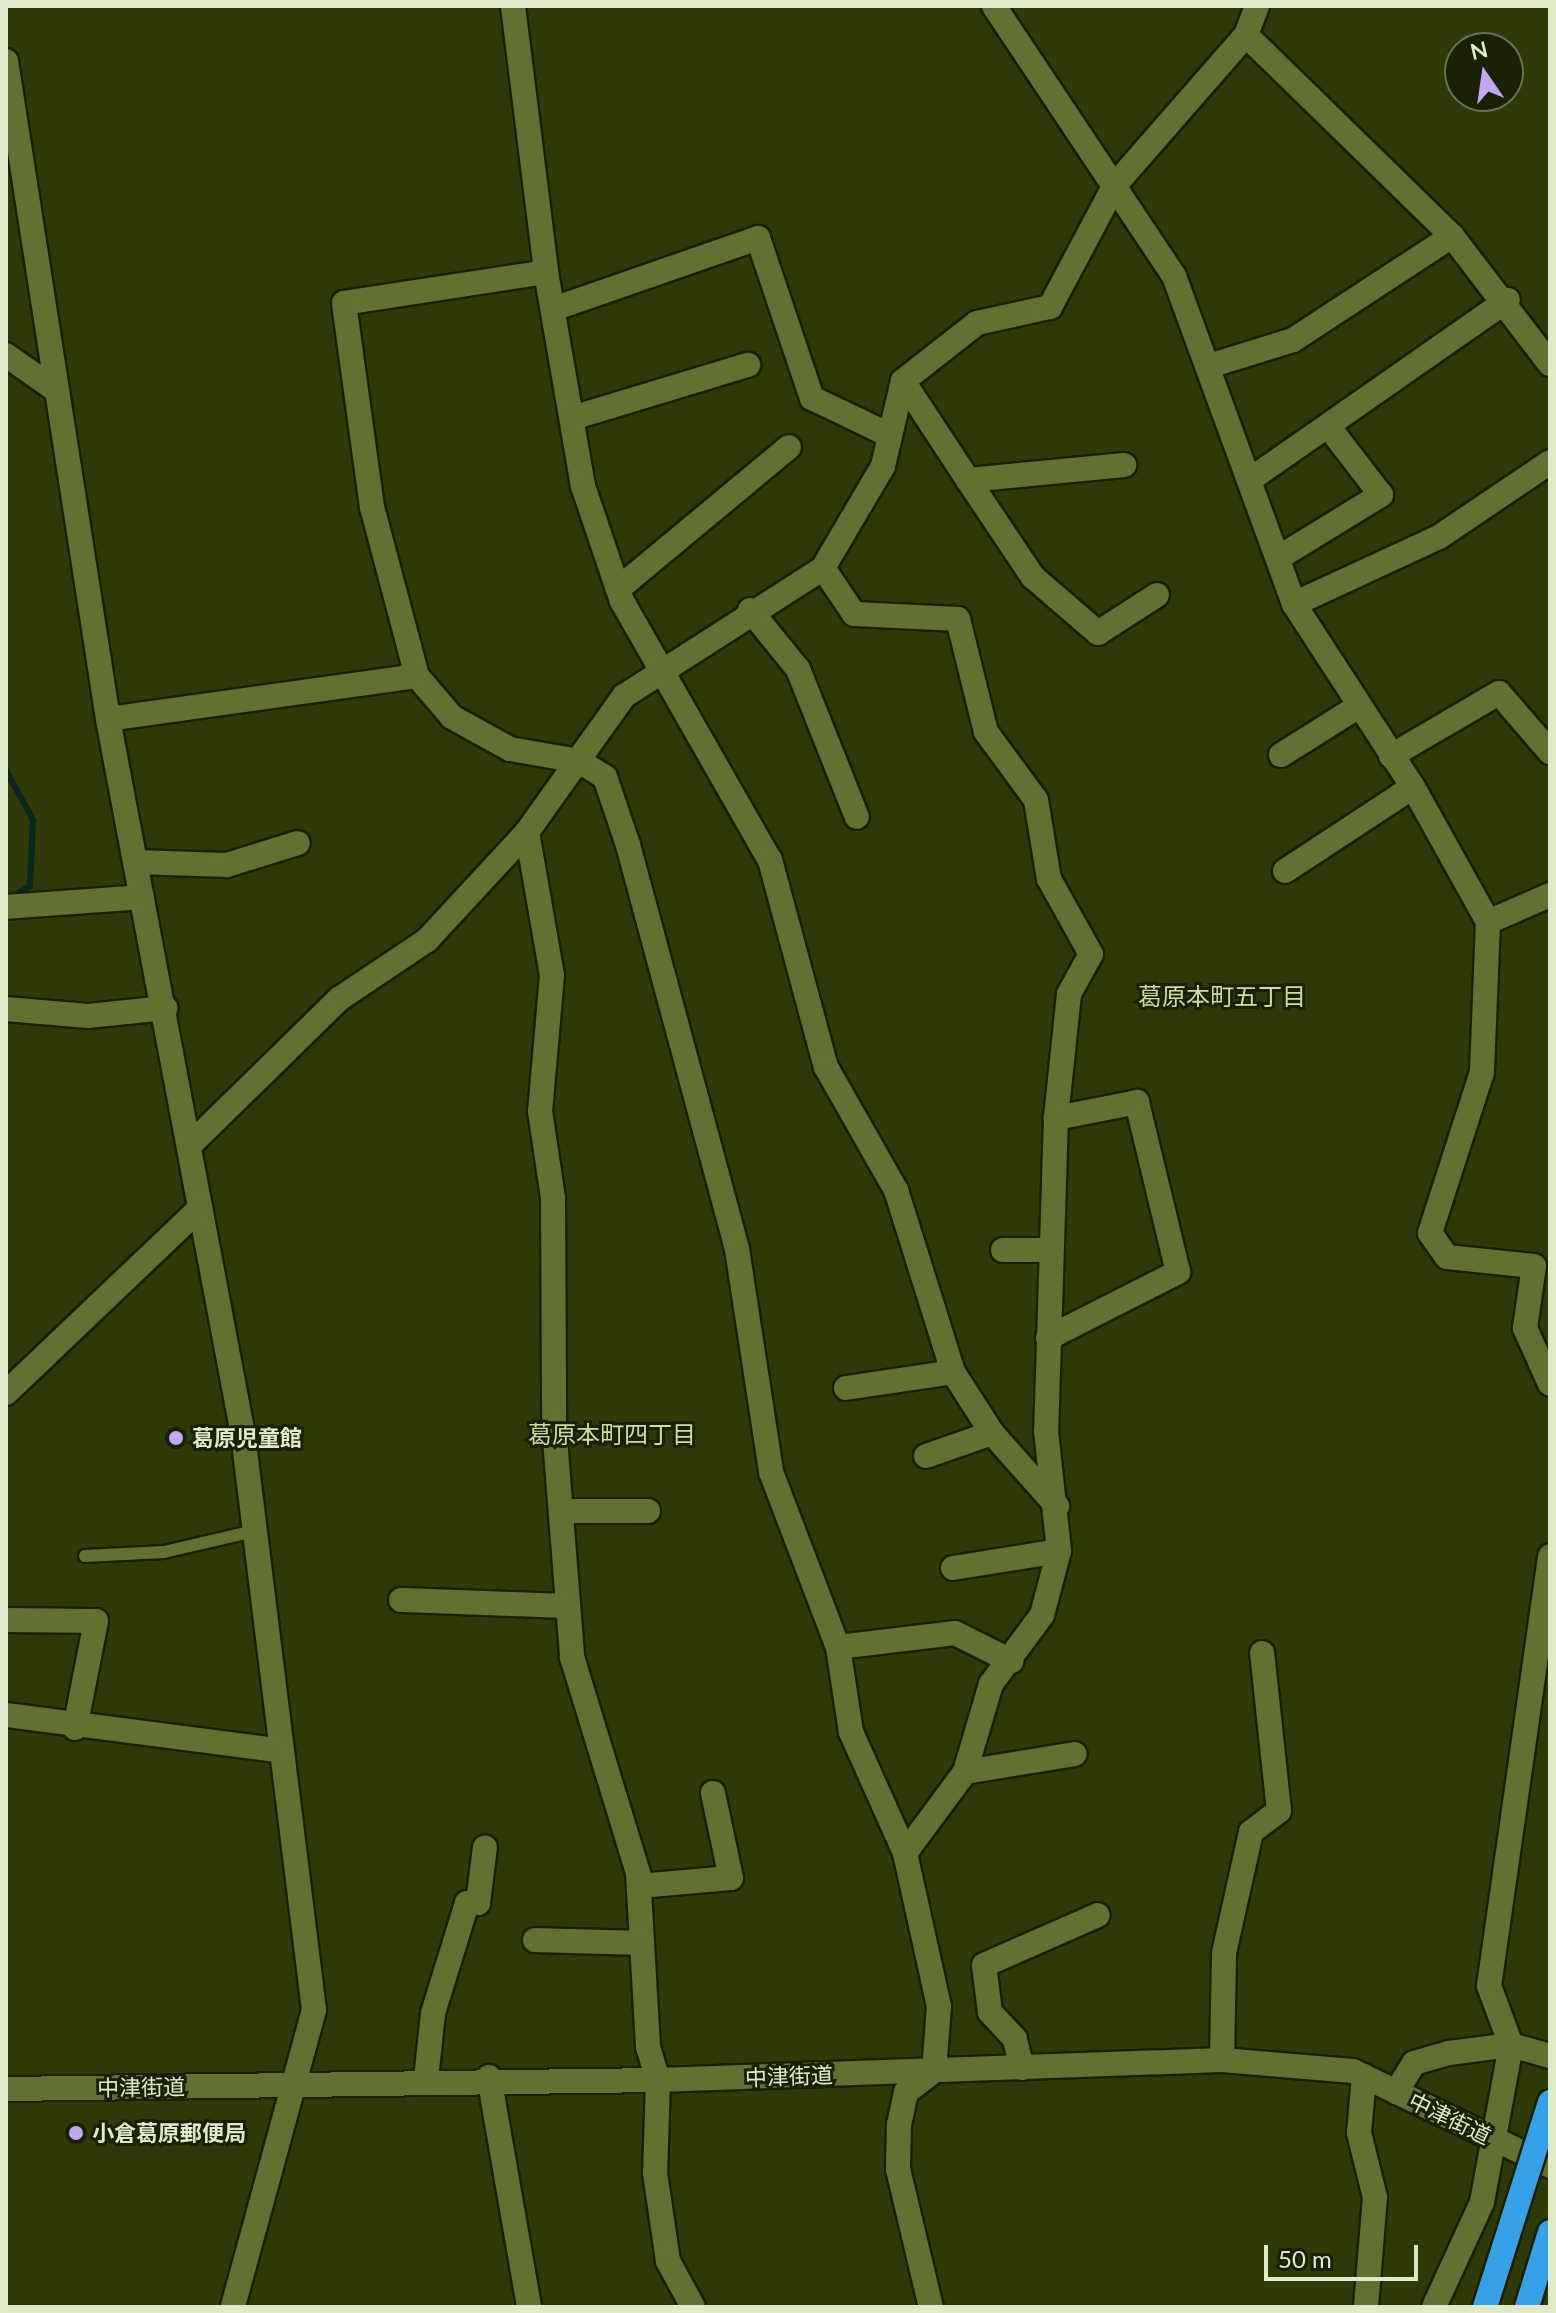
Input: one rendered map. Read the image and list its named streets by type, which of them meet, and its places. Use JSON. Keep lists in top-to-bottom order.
{
  "streets": {
    "street": ["中津街道"]
  },
  "districts": ["葛原本町五丁目", "葛原本町四丁目"],
  "places": ["葛原児童館", "小倉葛原郵便局"],
  "scale_bar": "50 m",
  "north": "top"
}
